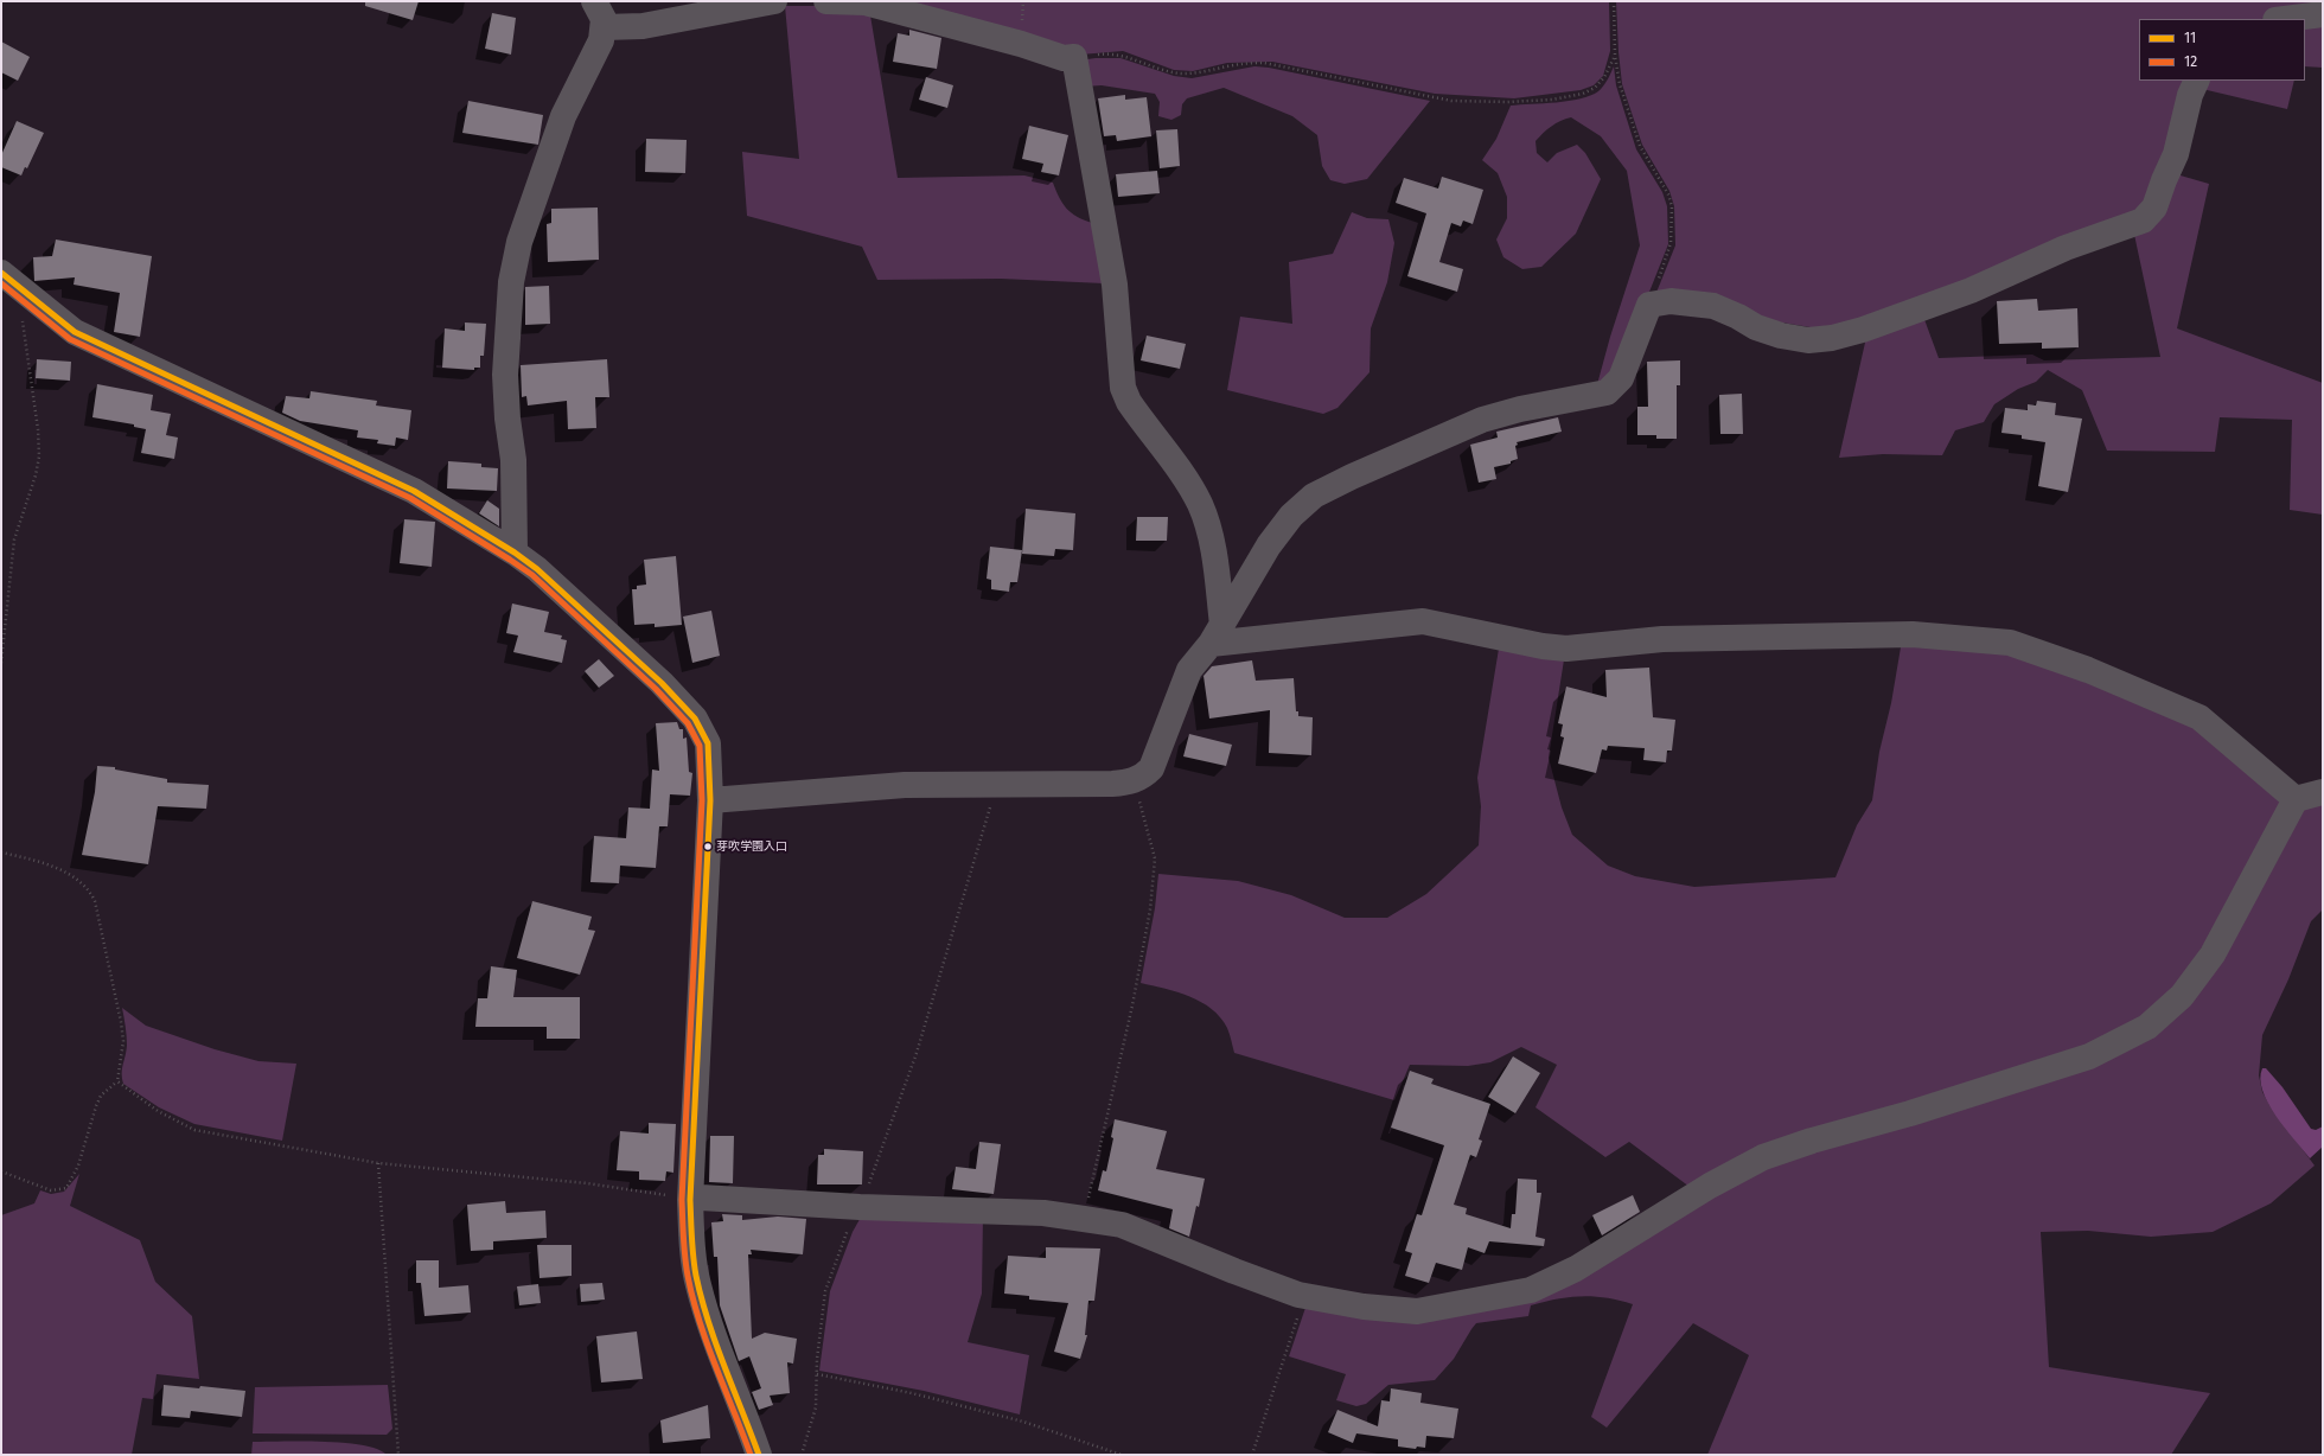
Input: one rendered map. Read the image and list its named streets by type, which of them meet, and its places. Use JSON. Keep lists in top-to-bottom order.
{
  "places": ["芽吹学園入口"],
  "lines": ["transit line 11", "transit line 12"],
  "legend": ["11", "12"]
}
